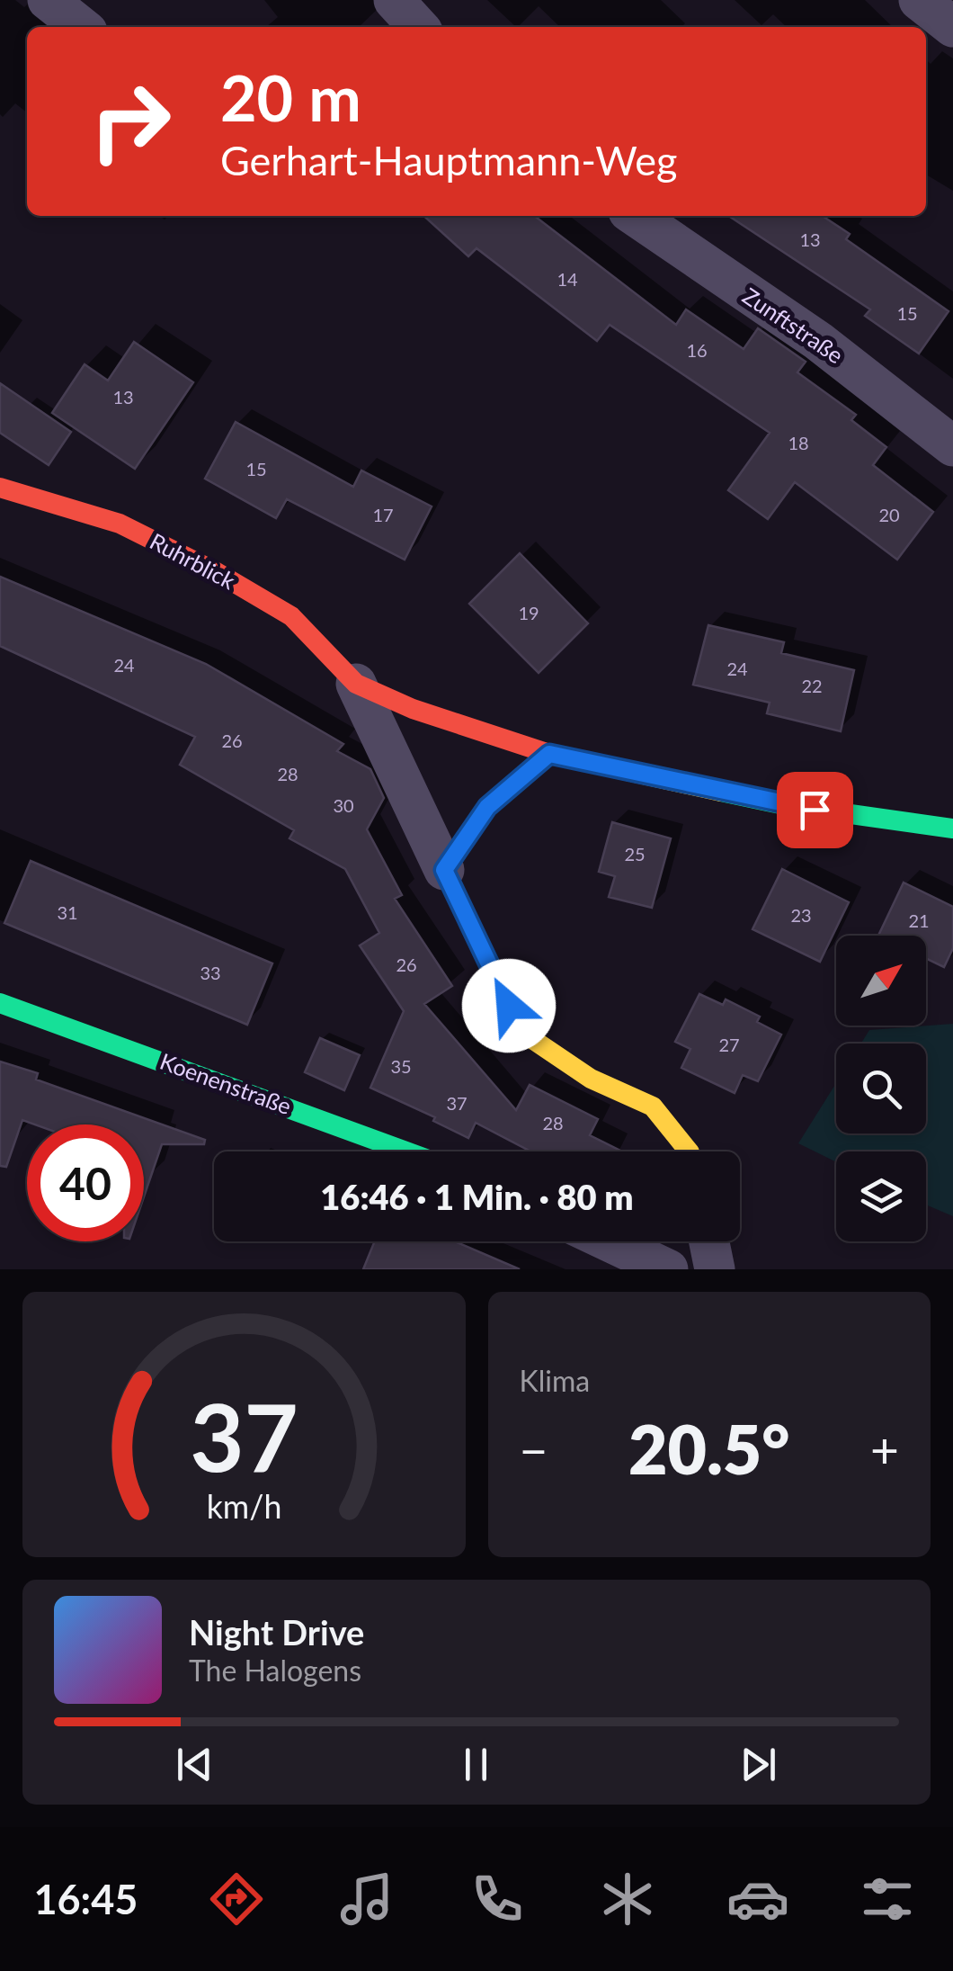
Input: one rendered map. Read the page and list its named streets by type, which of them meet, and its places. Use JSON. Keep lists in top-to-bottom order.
{
  "streets": {
    "street": ["Zunftstraße", "Ruhrblick", "Koenenstraße"]
  },
  "house_numbers": [
    "13",
    "14",
    "15",
    "16",
    "13",
    "18",
    "15",
    "17",
    "20",
    "19",
    "24",
    "24",
    "22",
    "26",
    "28",
    "30",
    "25",
    "31",
    "23",
    "21",
    "26",
    "33",
    "27",
    "35",
    "37",
    "28"
  ],
  "north": "top right",
  "page": {
    "turn": ["20 m", "Gerhart-Hauptmann-Weg"],
    "limit": "40",
    "trip": "16:46 · 1 Min. · 80 m",
    "tile": "Klima",
    "heat": ["−", "20.5°", "+"],
    "song": ["Night Drive", "The Halogens"],
    "tabs": "16:45",
    "gauge": ["37", "km/h"]
  }
}
